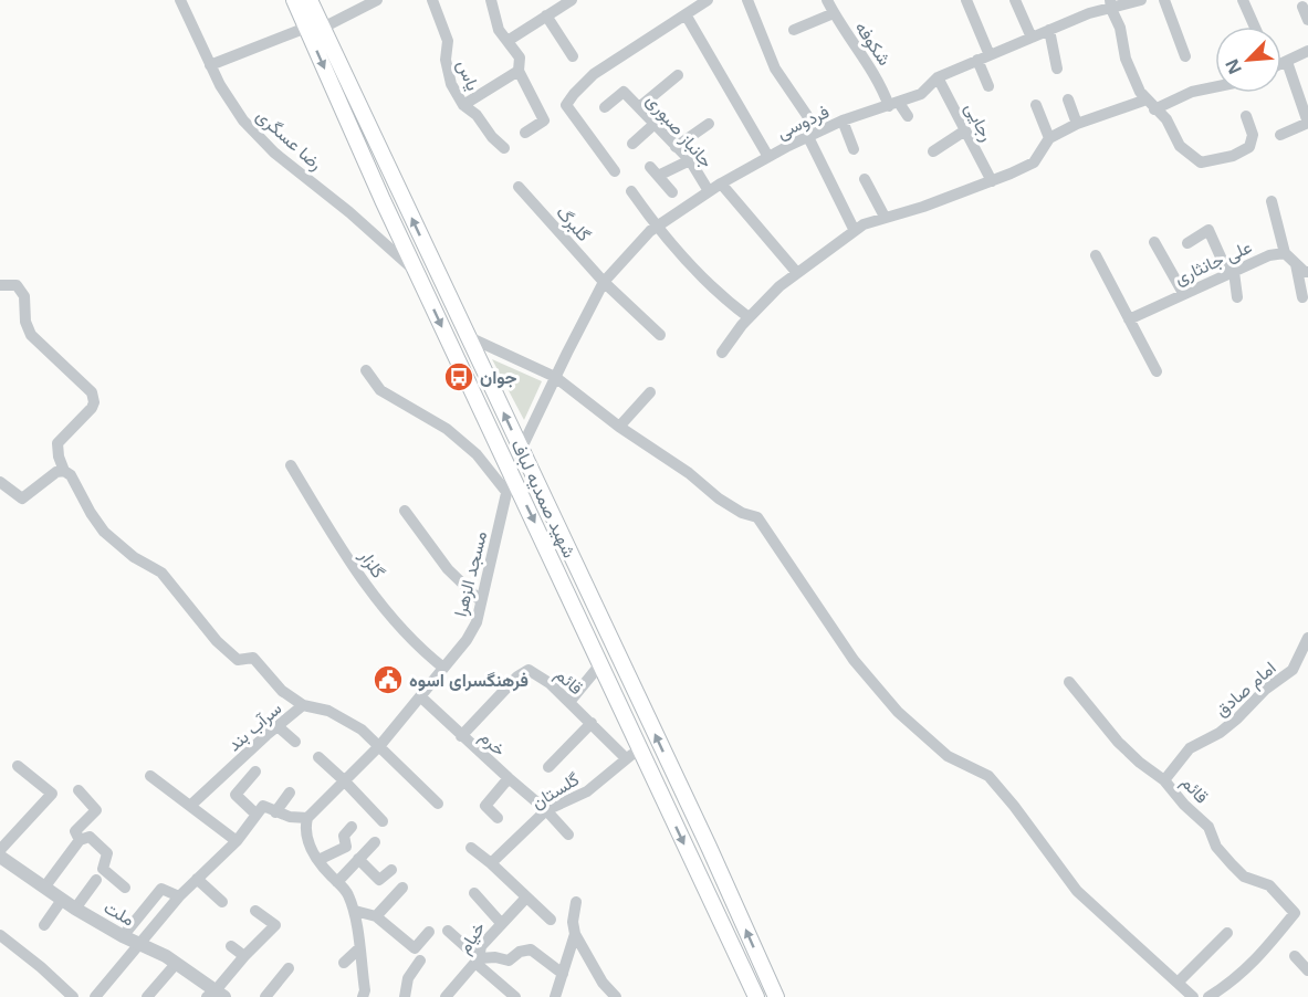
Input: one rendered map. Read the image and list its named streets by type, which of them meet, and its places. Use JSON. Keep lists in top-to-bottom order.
{
  "streets": {
    "main road": ["شهید صمدیه لباف"],
    "street": [
      "شکوفه",
      "یاس",
      "فردوسی",
      "رجایی",
      "جانباز صبوری",
      "رضا عسگری",
      "گلبرگ",
      "علی جانثاری",
      "گلزار",
      "مسجد الزهرا",
      "قائم",
      "امام صادق",
      "سرآب بند",
      "خرم",
      "گلستان",
      "ملت",
      "خیام"
    ]
  },
  "crossings": [
    ["شکوفه", "فردوسی"],
    ["فردوسی", "رجایی"],
    ["فردوسی", "جانباز صبوری"],
    ["فردوسی", "گلبرگ"],
    ["فردوسی", "شهید صمدیه لباف"],
    ["رضا عسگری", "شهید صمدیه لباف"],
    ["شهید صمدیه لباف", "مسجد الزهرا"],
    ["شهید صمدیه لباف", "گلستان"],
    ["گلزار", "مسجد الزهرا"],
    ["مسجد الزهرا", "سرآب بند"],
    ["مسجد الزهرا", "خرم"],
    ["قائم", "امام صادق"],
    ["قائم", "خرم"],
    ["قائم", "گلستان"],
    ["خرم", "گلستان"]
  ],
  "places": {
    "bus stop": ["جوان"],
    "public building": ["فرهنگسرای اسوه"]
  },
  "north": "bottom left"
}
